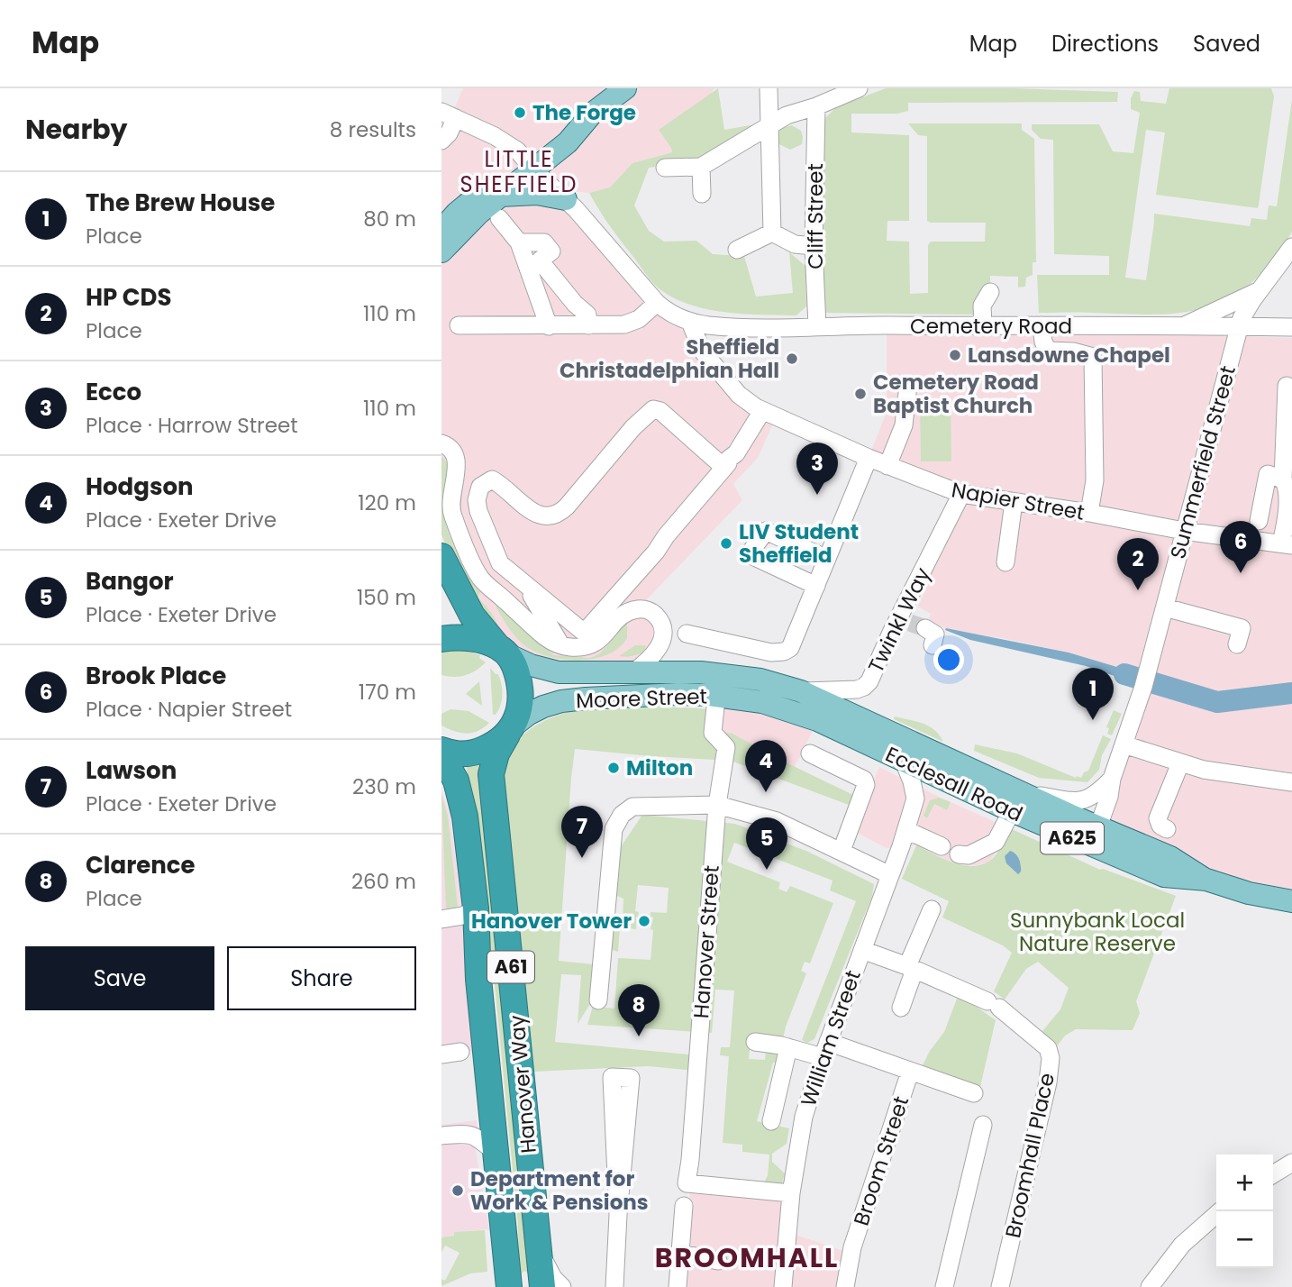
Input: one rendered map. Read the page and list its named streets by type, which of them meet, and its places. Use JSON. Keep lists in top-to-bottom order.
{
  "streets": {
    "highway": ["Moore Street", "A61", "Hanover Way"],
    "main road": ["Ecclesall Road", "A625"],
    "street": [
      "Cliff Street",
      "Cemetery Road",
      "Summerfield Street",
      "Napier Street",
      "Twinkl Way",
      "Hanover Street",
      "William Street",
      "Broomhall Place",
      "Broom Street"
    ]
  },
  "crossings": [
    ["Cliff Street", "Cemetery Road"],
    ["Cemetery Road", "Summerfield Street"],
    ["Cemetery Road", "Napier Street"],
    ["Summerfield Street", "Napier Street"],
    ["Summerfield Street", "Ecclesall Road"],
    ["Napier Street", "Twinkl Way"],
    ["Twinkl Way", "Ecclesall Road"],
    ["Moore Street", "Ecclesall Road"],
    ["Moore Street", "A61"],
    ["Moore Street", "Hanover Way"],
    ["Hanover Street", "William Street"],
    ["A61", "Hanover Way"],
    ["William Street", "Broomhall Place"]
  ],
  "districts": ["LITTLE SHEFFIELD", "BROOMHALL"],
  "parks": ["Sunnybank Local Nature Reserve"],
  "places": [
    "The Forge",
    "Lansdowne Chapel",
    "Sheffield Christadelphian Hall",
    "Cemetery Road Baptist Church",
    "LIV Student Sheffield",
    "Milton",
    "Hanover Tower",
    "Department for Work & Pensions"
  ],
  "page": {
    "header": "Map",
    "nav": ["Map", "Directions", "Saved"],
    "heading": ["Nearby", "8 results"],
    "list": [
      {
        "mark": "1",
        "name": "The Brew House",
        "note": "Place",
        "value": "80 m"
      },
      {
        "mark": "2",
        "name": "HP CDS",
        "note": "Place",
        "value": "110 m"
      },
      {
        "mark": "3",
        "name": "Ecco",
        "note": "Place · Harrow Street",
        "value": "110 m"
      },
      {
        "mark": "4",
        "name": "Hodgson",
        "note": "Place · Exeter Drive",
        "value": "120 m"
      },
      {
        "mark": "5",
        "name": "Bangor",
        "note": "Place · Exeter Drive",
        "value": "150 m"
      },
      {
        "mark": "6",
        "name": "Brook Place",
        "note": "Place · Napier Street",
        "value": "170 m"
      },
      {
        "mark": "7",
        "name": "Lawson",
        "note": "Place · Exeter Drive",
        "value": "230 m"
      },
      {
        "mark": "8",
        "name": "Clarence",
        "note": "Place",
        "value": "260 m"
      }
    ],
    "pins": [
      "3",
      "6",
      "2",
      "1",
      "4",
      "7",
      "5",
      "8"
    ],
    "buttons": ["Save", "Share"],
    "map_buttons": ["+", "−"]
  }
}
